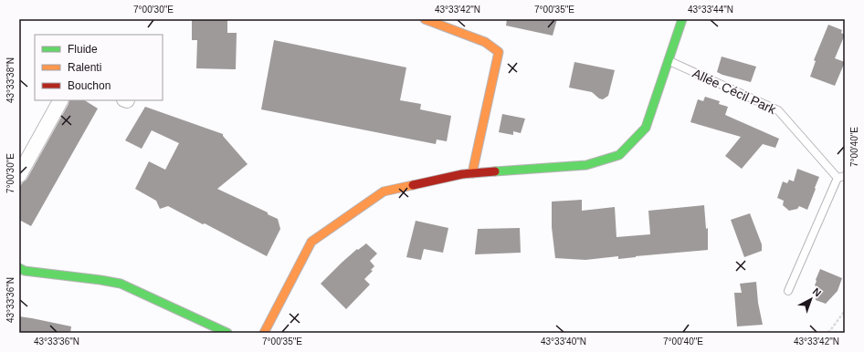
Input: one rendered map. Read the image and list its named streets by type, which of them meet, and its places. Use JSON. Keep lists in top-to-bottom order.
{
  "streets": {
    "lane": ["Allée Cécil Park"]
  },
  "legend": ["Fluide", "Ralenti", "Bouchon"],
  "north": "top right",
  "coordinates": [
    "7°00'30\"E",
    "43°33'42\"N",
    "7°00'35\"E",
    "43°33'44\"N",
    "43°33'38\"N",
    "7°00'40\"E",
    "43°33'36\"N",
    "43°33'40\"N"
  ]
}
